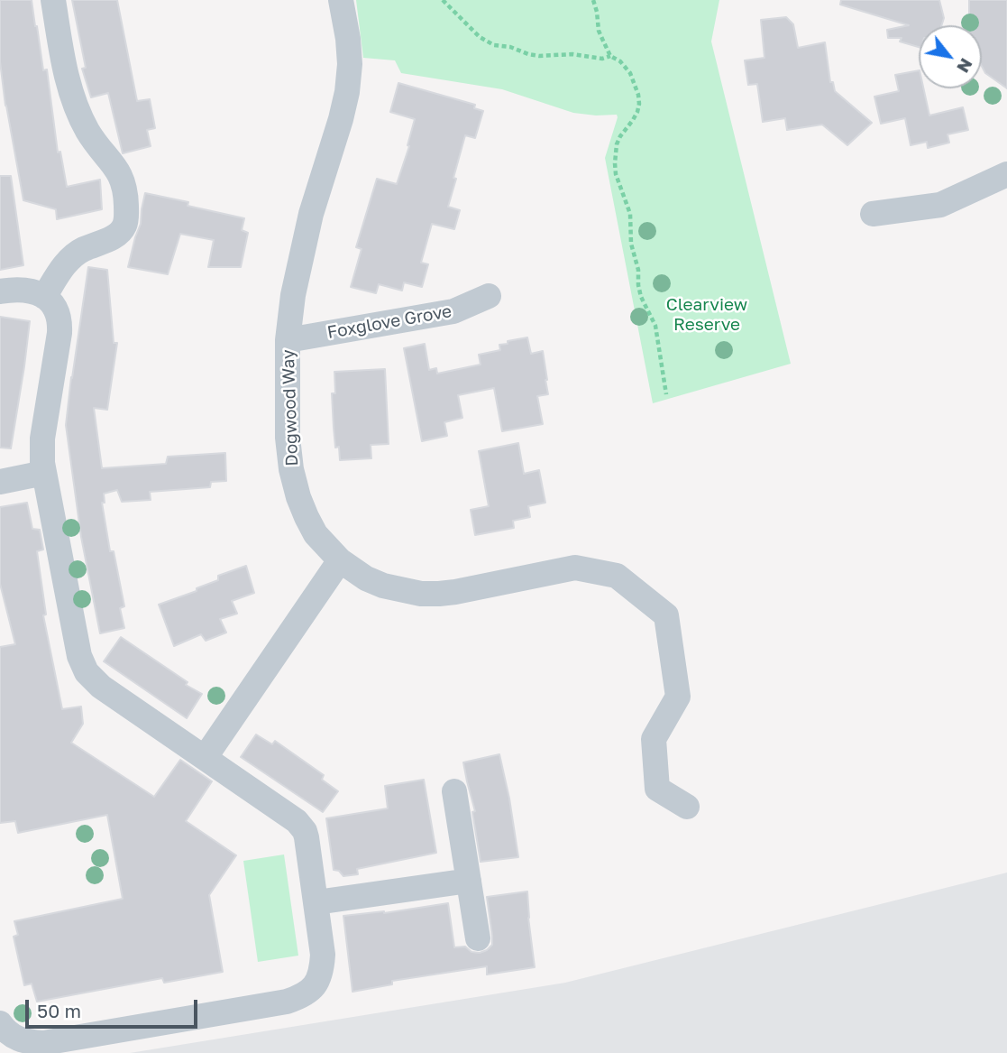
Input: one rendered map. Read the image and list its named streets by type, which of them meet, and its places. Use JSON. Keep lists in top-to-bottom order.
{
  "streets": {
    "street": ["Foxglove Grove", "Dogwood Way"]
  },
  "crossings": [
    ["Foxglove Grove", "Dogwood Way"]
  ],
  "parks": ["Clearview Reserve"],
  "scale_bar": "50 m",
  "north": "bottom right"
}
